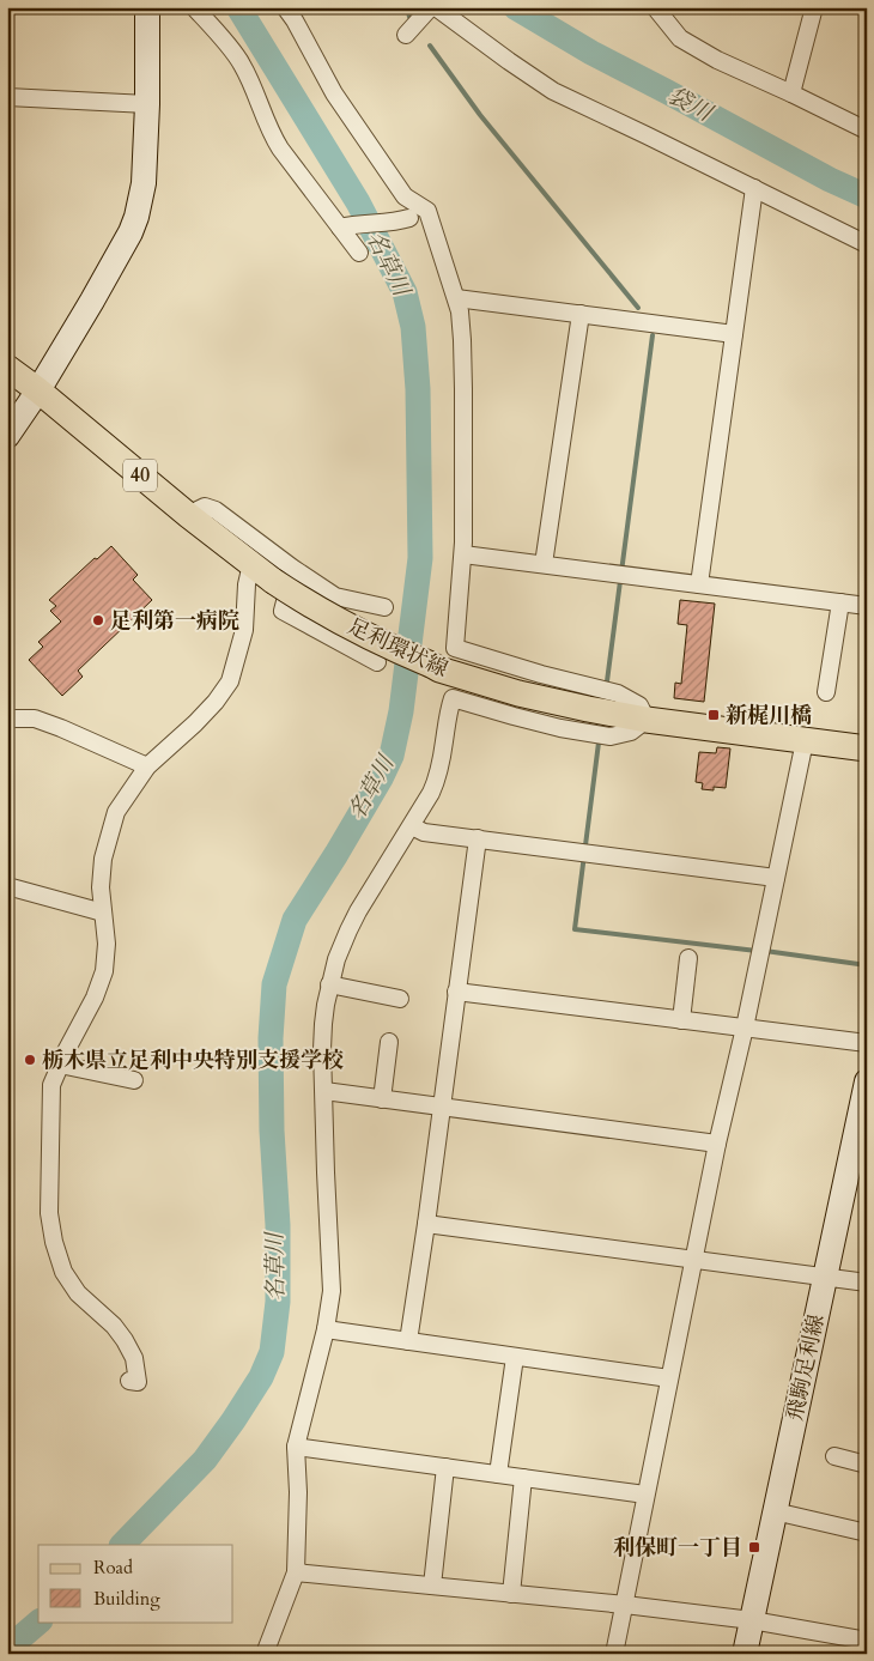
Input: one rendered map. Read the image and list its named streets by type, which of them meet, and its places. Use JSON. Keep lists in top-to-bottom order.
{
  "streets": {
    "main road": ["40", "足利環状線", "飛駒足利線"]
  },
  "water": ["袋川", "名草川"],
  "places": {
    "other": ["足利第一病院", "栃木県立足利中央特別支援学校"],
    "transit": ["新梶川橋", "利保町一丁目"]
  },
  "legend": ["Road", "Building"]
}
